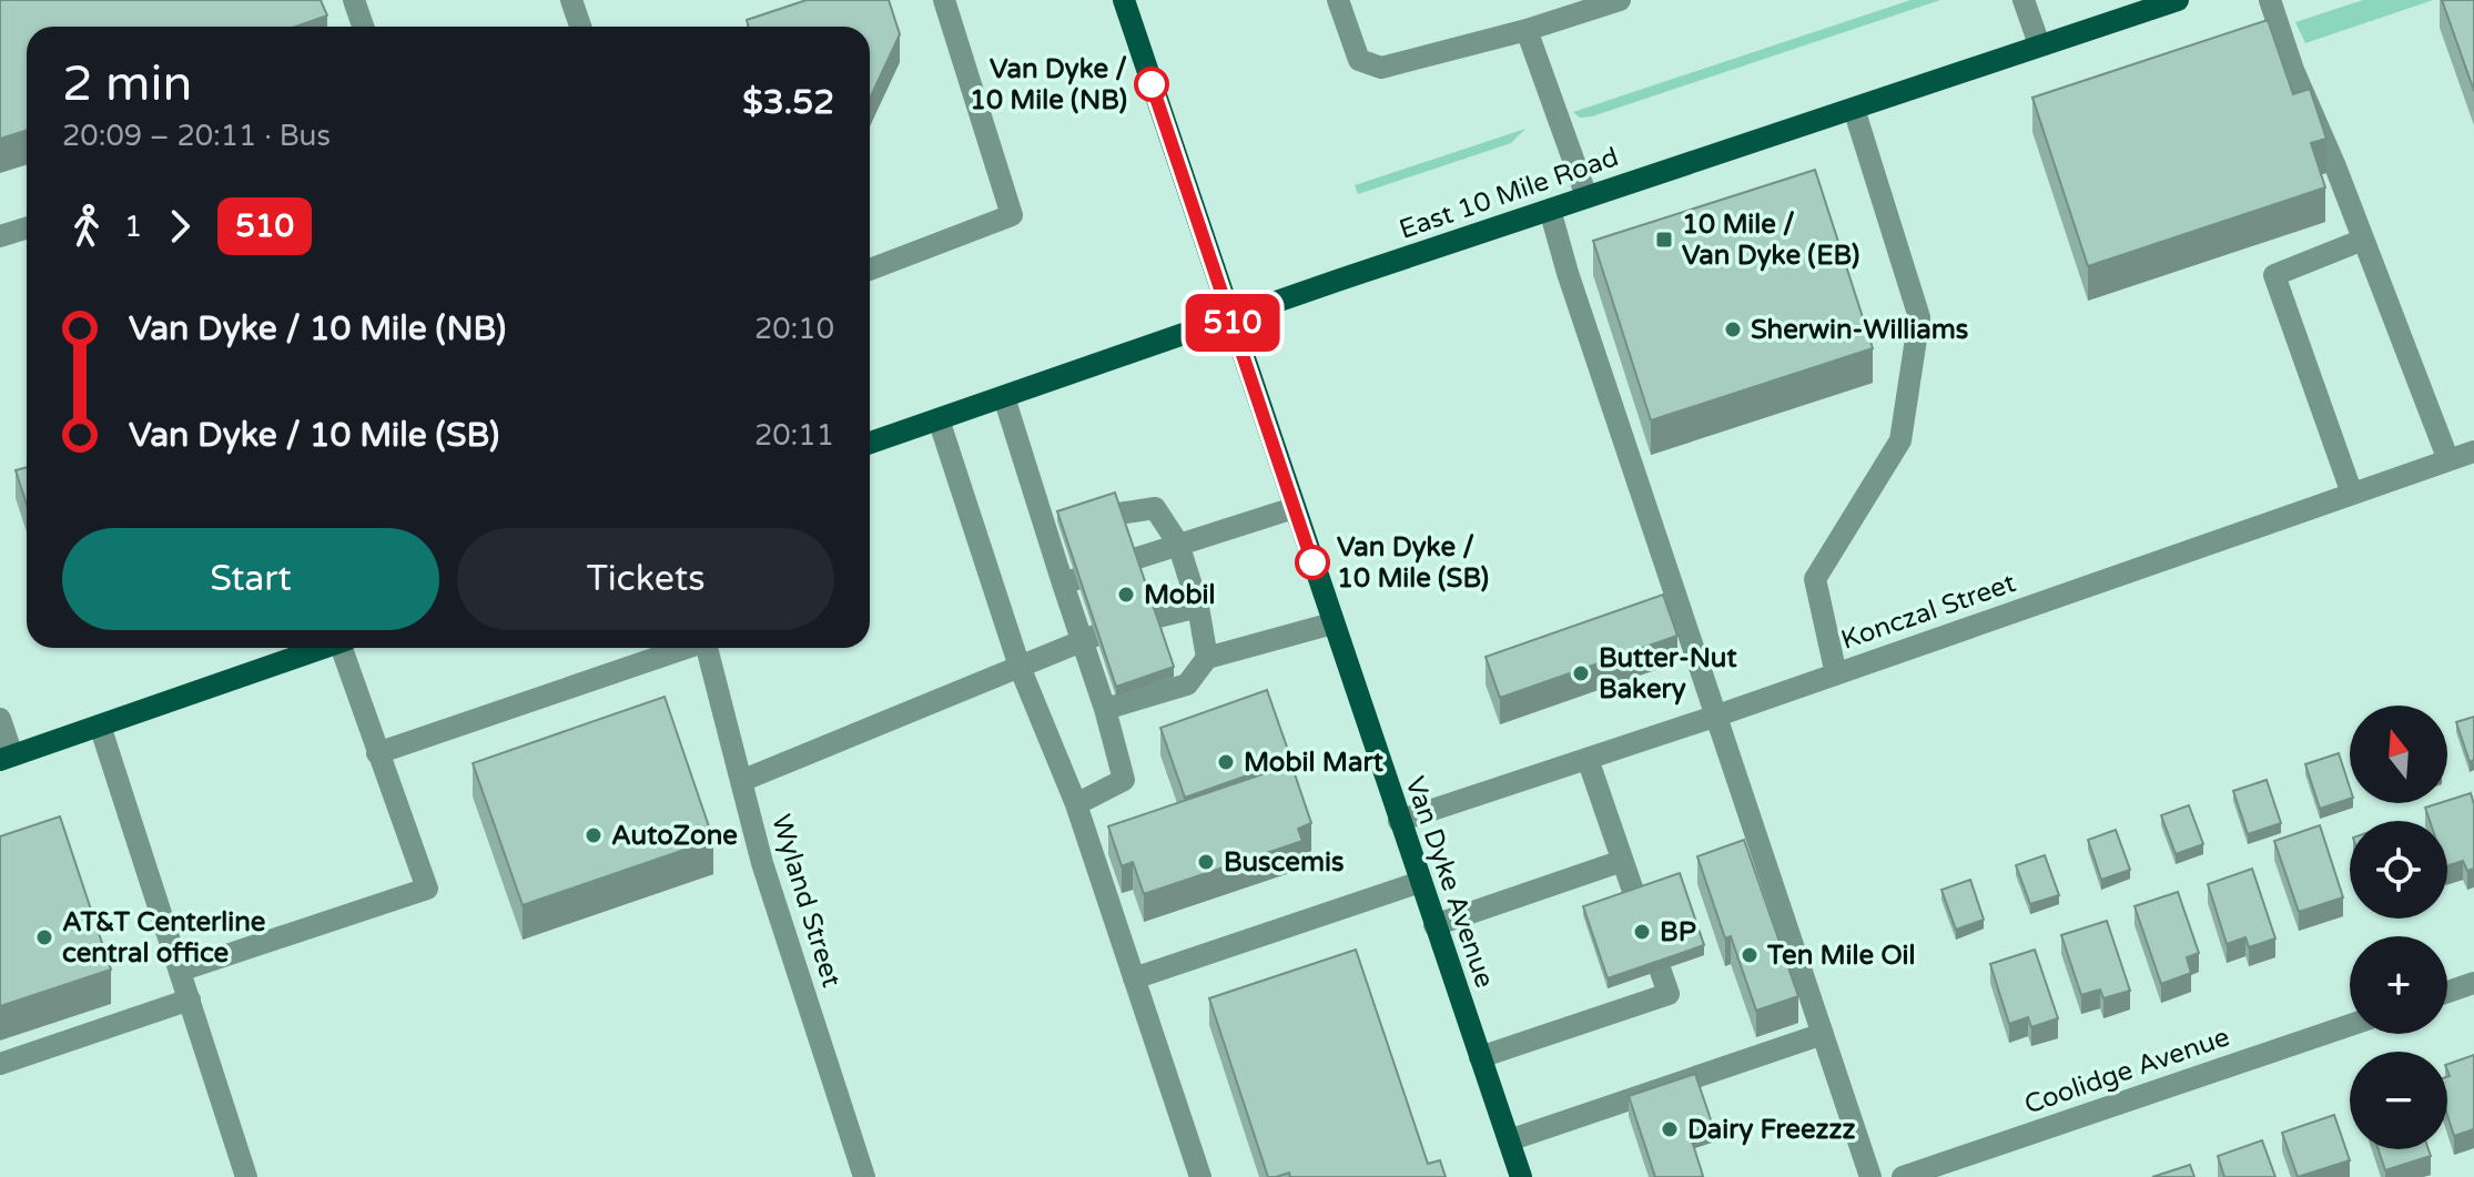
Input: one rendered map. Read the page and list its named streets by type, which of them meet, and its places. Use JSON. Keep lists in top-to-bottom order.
{
  "streets": {
    "main road": ["East 10 Mile Road", "Van Dyke Avenue"],
    "street": ["Konczal Street", "Wyland Street", "Coolidge Avenue"]
  },
  "crossings": [
    ["East 10 Mile Road", "Van Dyke Avenue"],
    ["Konczal Street", "Van Dyke Avenue"]
  ],
  "places": {
    "other": [
      "Van Dyke / 10 Mile (NB)",
      "Sherwin-Williams",
      "Van Dyke / 10 Mile (SB)",
      "Mobil",
      "Butter-Nut Bakery",
      "Mobil Mart",
      "AutoZone",
      "Buscemis",
      "BP",
      "AT&T Centerline central office",
      "Ten Mile Oil",
      "Dairy Freezzz"
    ],
    "transit": ["10 Mile / Van Dyke (EB)"]
  },
  "lines": ["bus line 510"],
  "north": "top",
  "page": {
    "on_map": "510",
    "heading": ["2 min", "20:09 – 20:11 · Bus", "$3.52"],
    "legs": ["1", "510"],
    "list": [
      {
        "name": "Van Dyke / 10 Mile (NB)",
        "value": "20:10"
      },
      {
        "name": "Van Dyke / 10 Mile (SB)",
        "value": "20:11"
      }
    ],
    "buttons": ["Start", "Tickets"],
    "map_buttons": ["+", "−"]
  }
}
